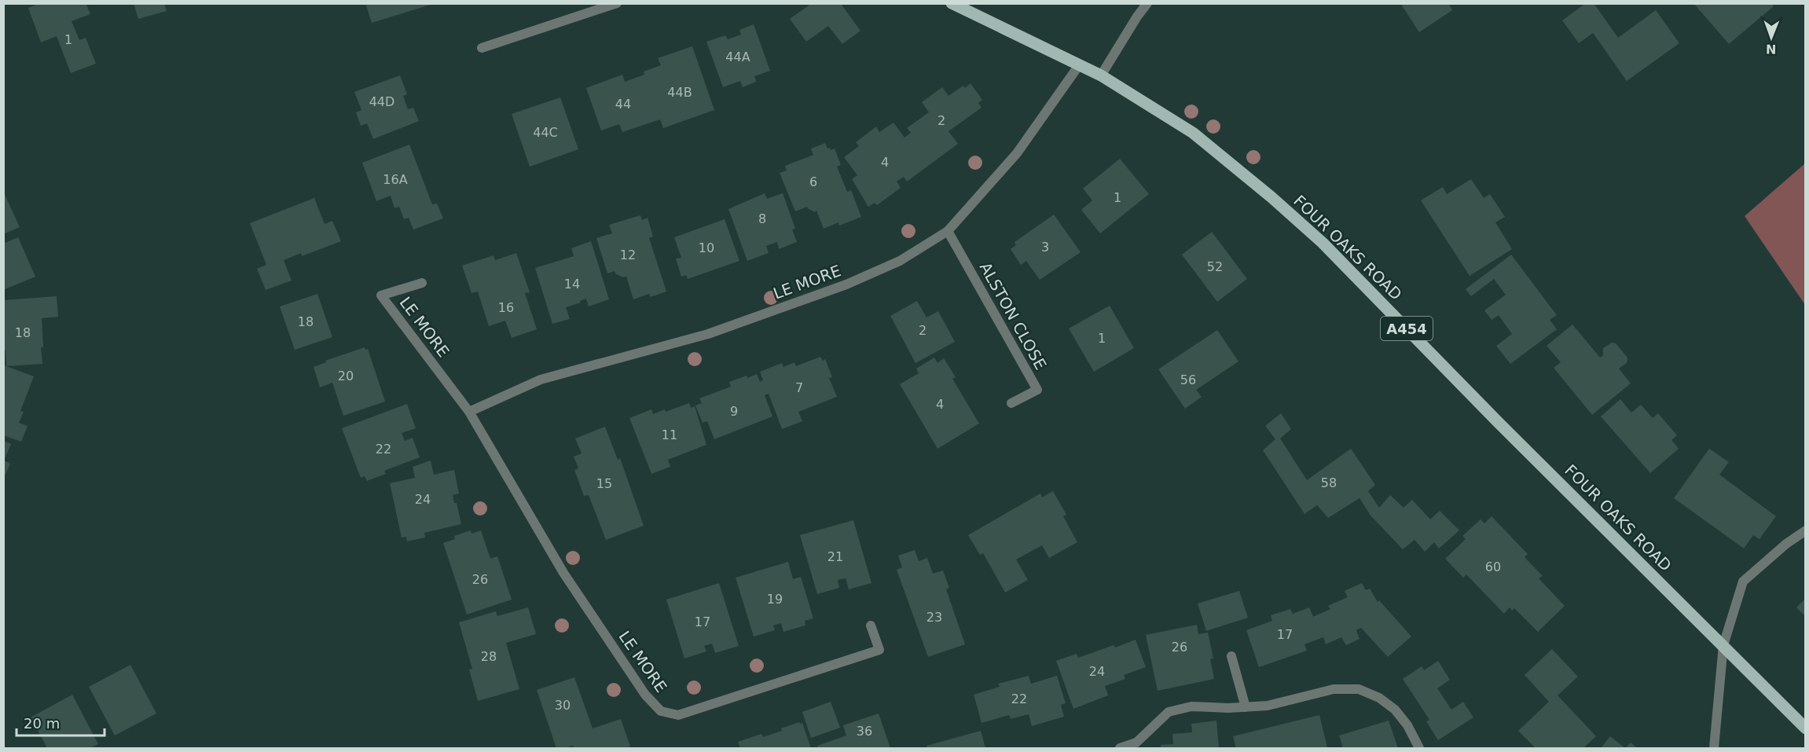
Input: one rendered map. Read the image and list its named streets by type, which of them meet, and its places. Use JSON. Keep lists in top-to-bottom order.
{
  "streets": {
    "main road": ["FOUR OAKS ROAD", "A454"],
    "street": ["LE MORE", "ALSTON CLOSE"]
  },
  "crossings": [
    ["FOUR OAKS ROAD", "LE MORE"],
    ["LE MORE", "ALSTON CLOSE"]
  ],
  "house_numbers": [
    "1",
    "44A",
    "44B",
    "44D",
    "44",
    "2",
    "44C",
    "4",
    "16A",
    "6",
    "1",
    "8",
    "3",
    "10",
    "12",
    "52",
    "14",
    "16",
    "18",
    "2",
    "18",
    "1",
    "20",
    "56",
    "7",
    "4",
    "9",
    "11",
    "22",
    "58",
    "15",
    "24",
    "21",
    "60",
    "26",
    "19",
    "23",
    "17",
    "17",
    "26",
    "28",
    "24",
    "22",
    "30",
    "36"
  ],
  "scale_bar": "20 m",
  "north": "bottom"
}
